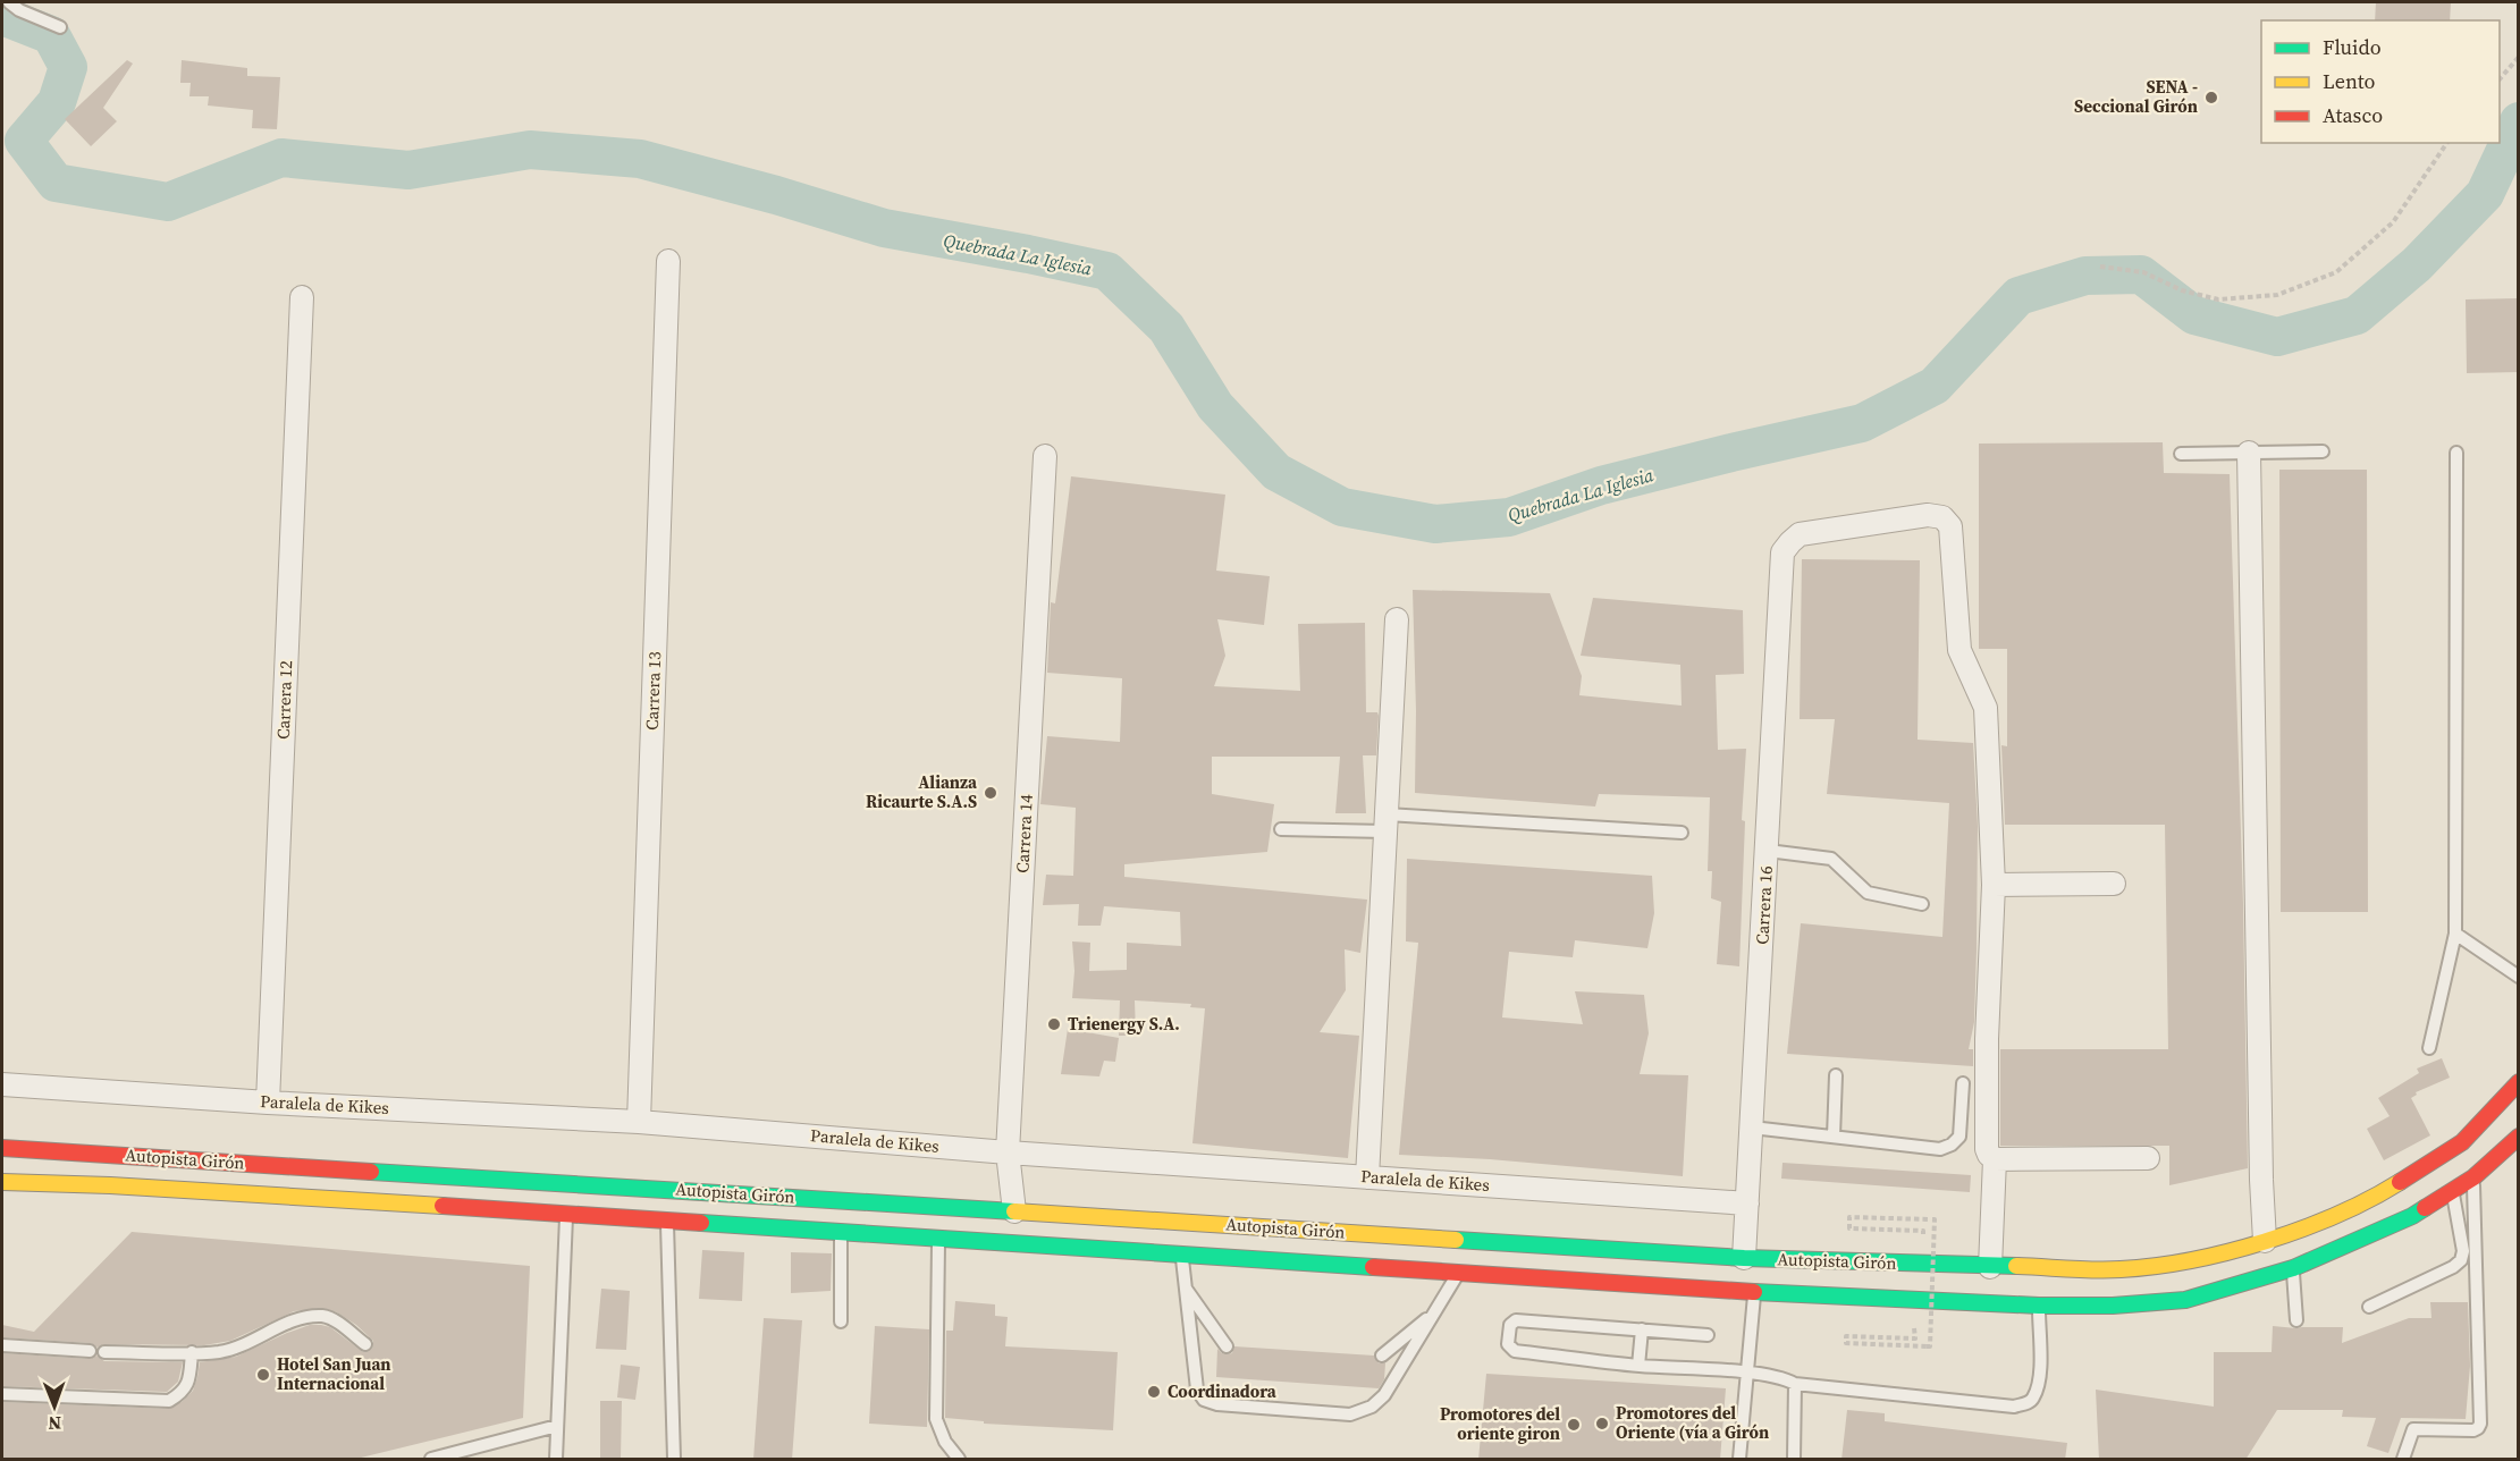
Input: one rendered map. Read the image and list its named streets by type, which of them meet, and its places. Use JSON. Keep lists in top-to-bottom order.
{
  "streets": {
    "highway": ["Autopista Girón"],
    "street": [
      "Carrera 13",
      "Carrera 12",
      "Carrera 14",
      "Carrera 16",
      "Paralela de Kikes"
    ]
  },
  "crossings": [
    ["Carrera 13", "Paralela de Kikes"],
    ["Carrera 12", "Paralela de Kikes"],
    ["Carrera 14", "Paralela de Kikes"],
    ["Carrera 14", "Autopista Girón"],
    ["Carrera 16", "Paralela de Kikes"],
    ["Carrera 16", "Autopista Girón"]
  ],
  "water": ["Quebrada La Iglesia"],
  "places": [
    "SENA - Seccional Girón",
    "Alianza Ricaurte S.A.S",
    "Trienergy S.A.",
    "Hotel San Juan Internacional",
    "Coordinadora",
    "Promotores del Oriente (vía a Girón",
    "Promotores del oriente giron"
  ],
  "legend": ["Fluido", "Lento", "Atasco"],
  "north": "bottom"
}
